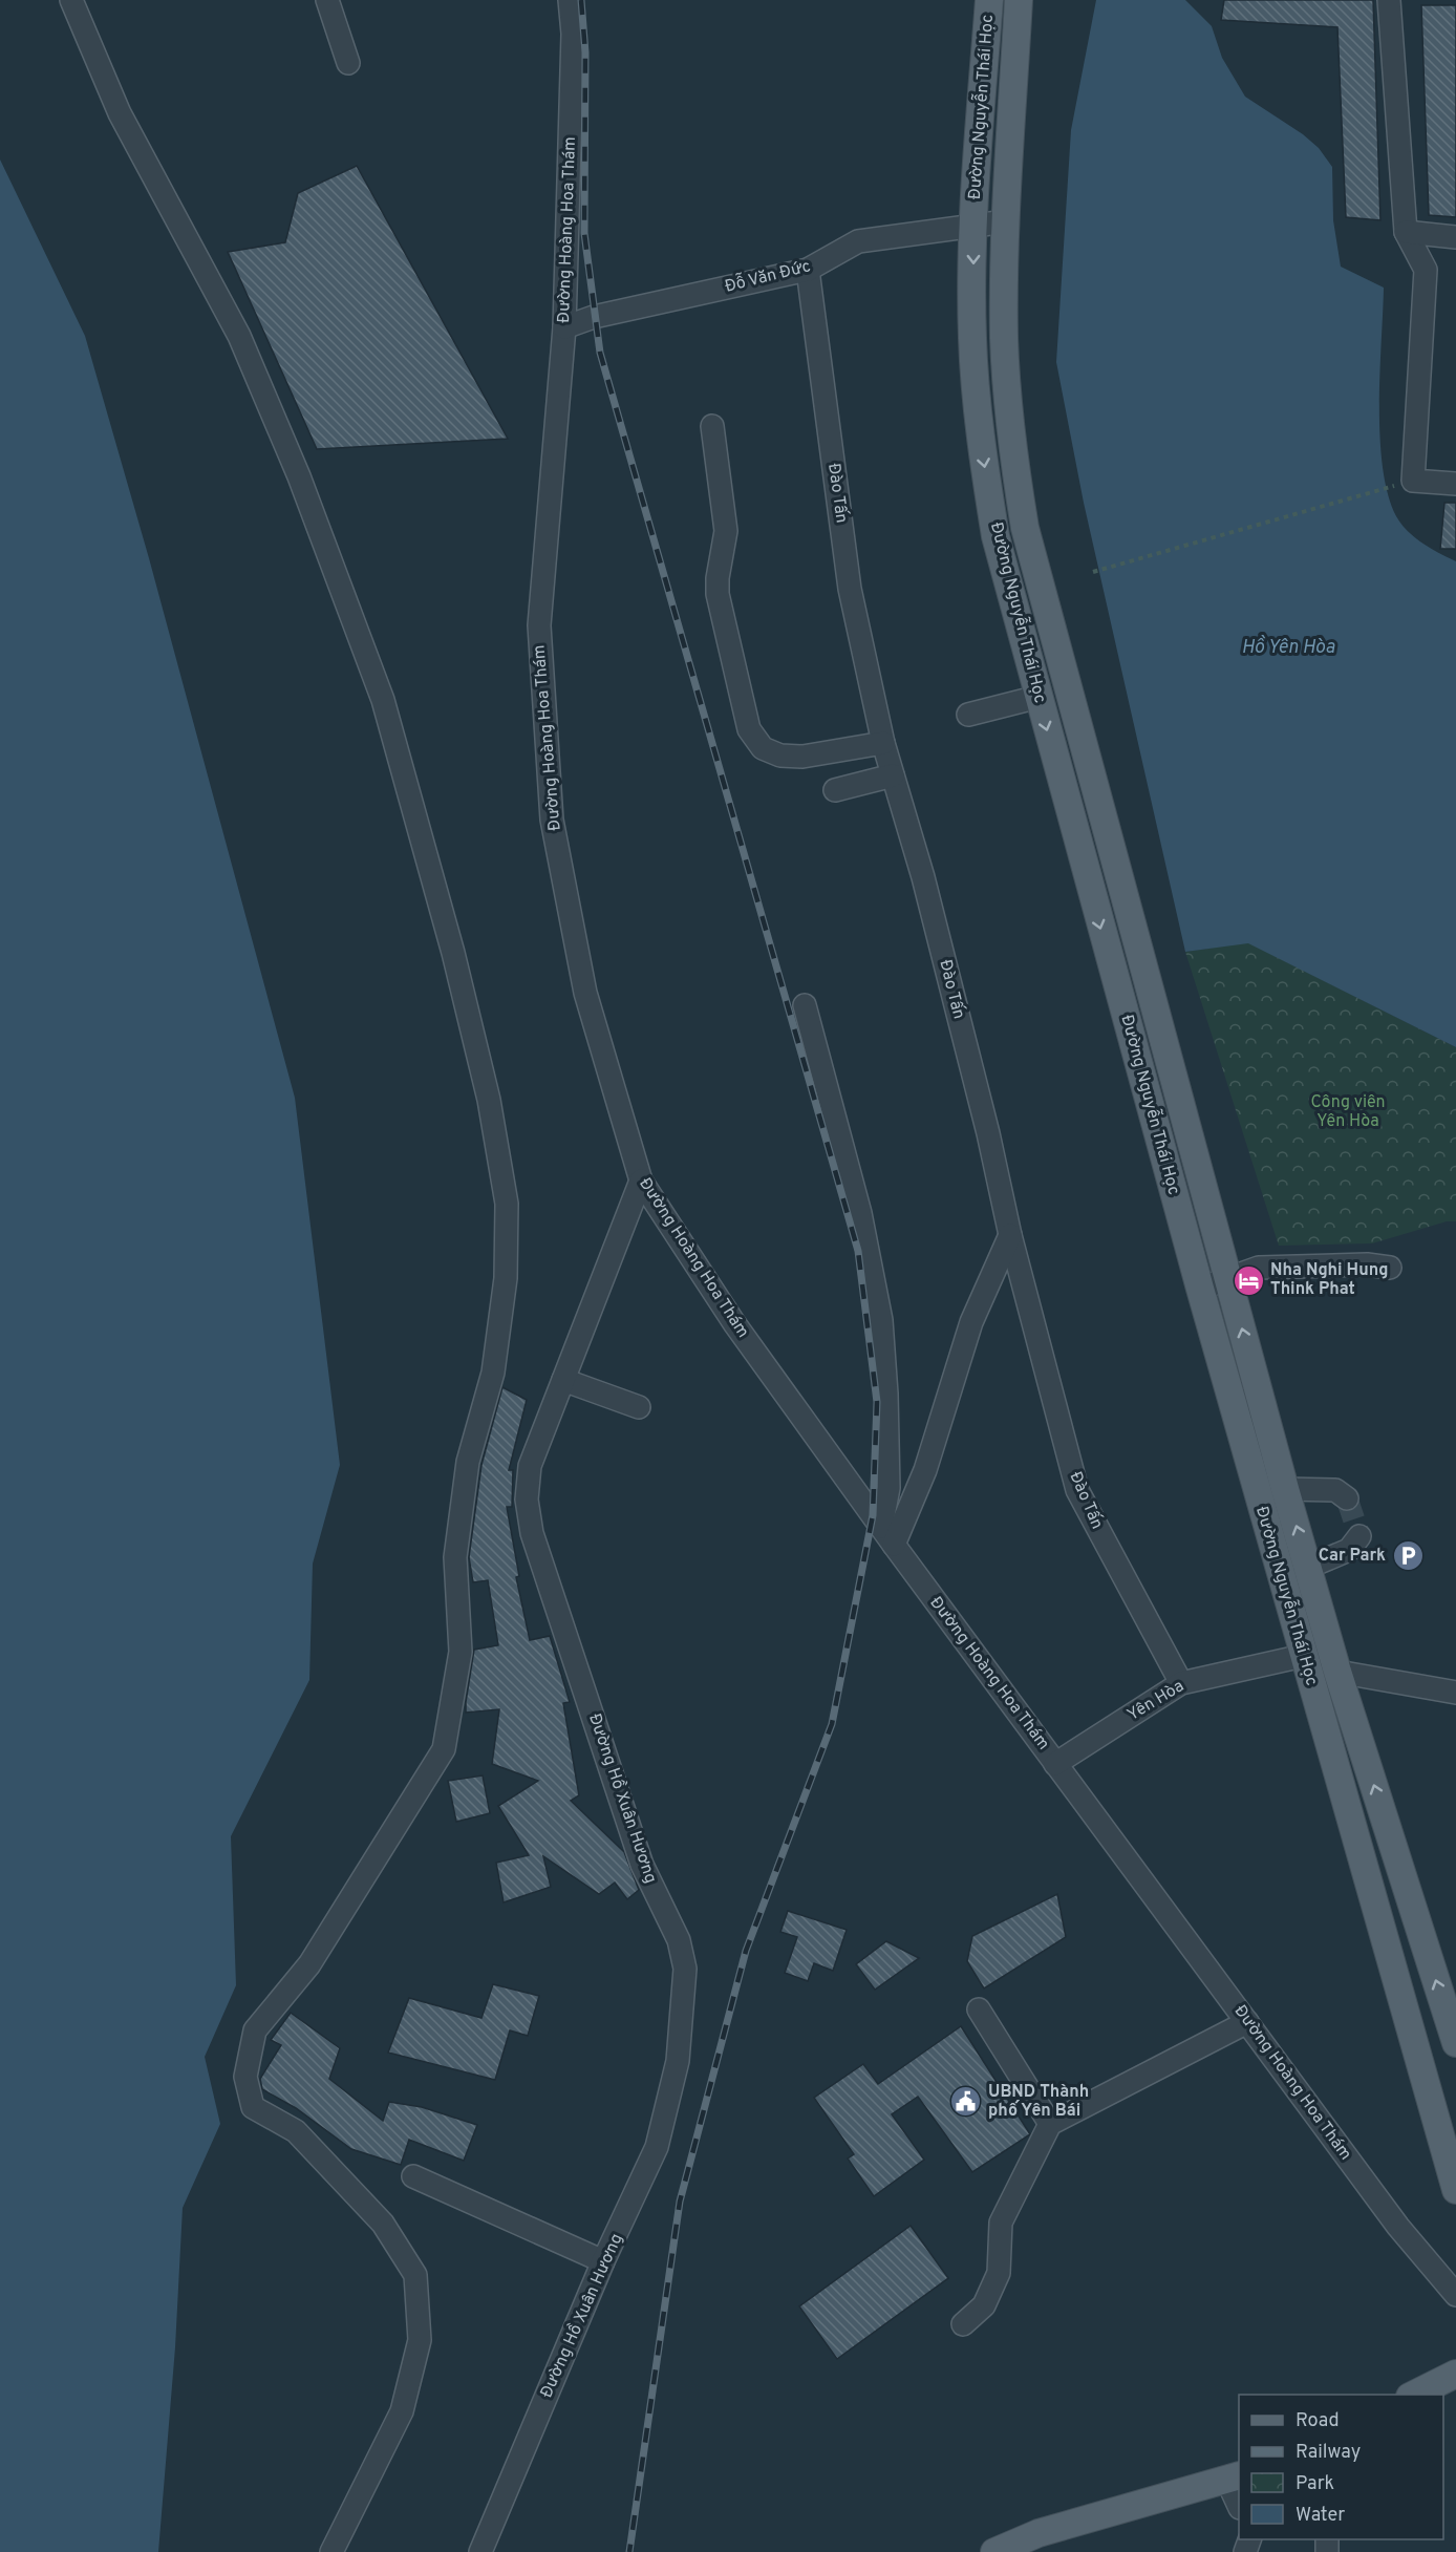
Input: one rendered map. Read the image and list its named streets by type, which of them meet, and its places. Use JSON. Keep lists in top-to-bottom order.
{
  "streets": {
    "main road": ["Đường Nguyễn Thái Học"],
    "street": [
      "Đường Hoàng Hoa Thám",
      "Đỗ Văn Đức",
      "Đào Tấn",
      "Yên Hòa",
      "Đường Hồ Xuân Hương"
    ]
  },
  "crossings": [
    ["Đường Nguyễn Thái Học", "Đỗ Văn Đức"],
    ["Đường Nguyễn Thái Học", "Yên Hòa"],
    ["Đường Hoàng Hoa Thám", "Đỗ Văn Đức"],
    ["Đường Hoàng Hoa Thám", "Yên Hòa"],
    ["Đường Hoàng Hoa Thám", "Đường Hồ Xuân Hương"],
    ["Đỗ Văn Đức", "Đào Tấn"],
    ["Đào Tấn", "Yên Hòa"]
  ],
  "water": ["Hồ Yên Hòa"],
  "parks": ["Công viên Yên Hòa"],
  "places": {
    "hotel": ["Nha Nghi Hung Think Phat"],
    "parking": ["Car Park"],
    "public building": ["UBND Thành phố Yên Bái"]
  },
  "legend": [
    "Road",
    "Railway",
    "Park",
    "Water"
  ]
}
